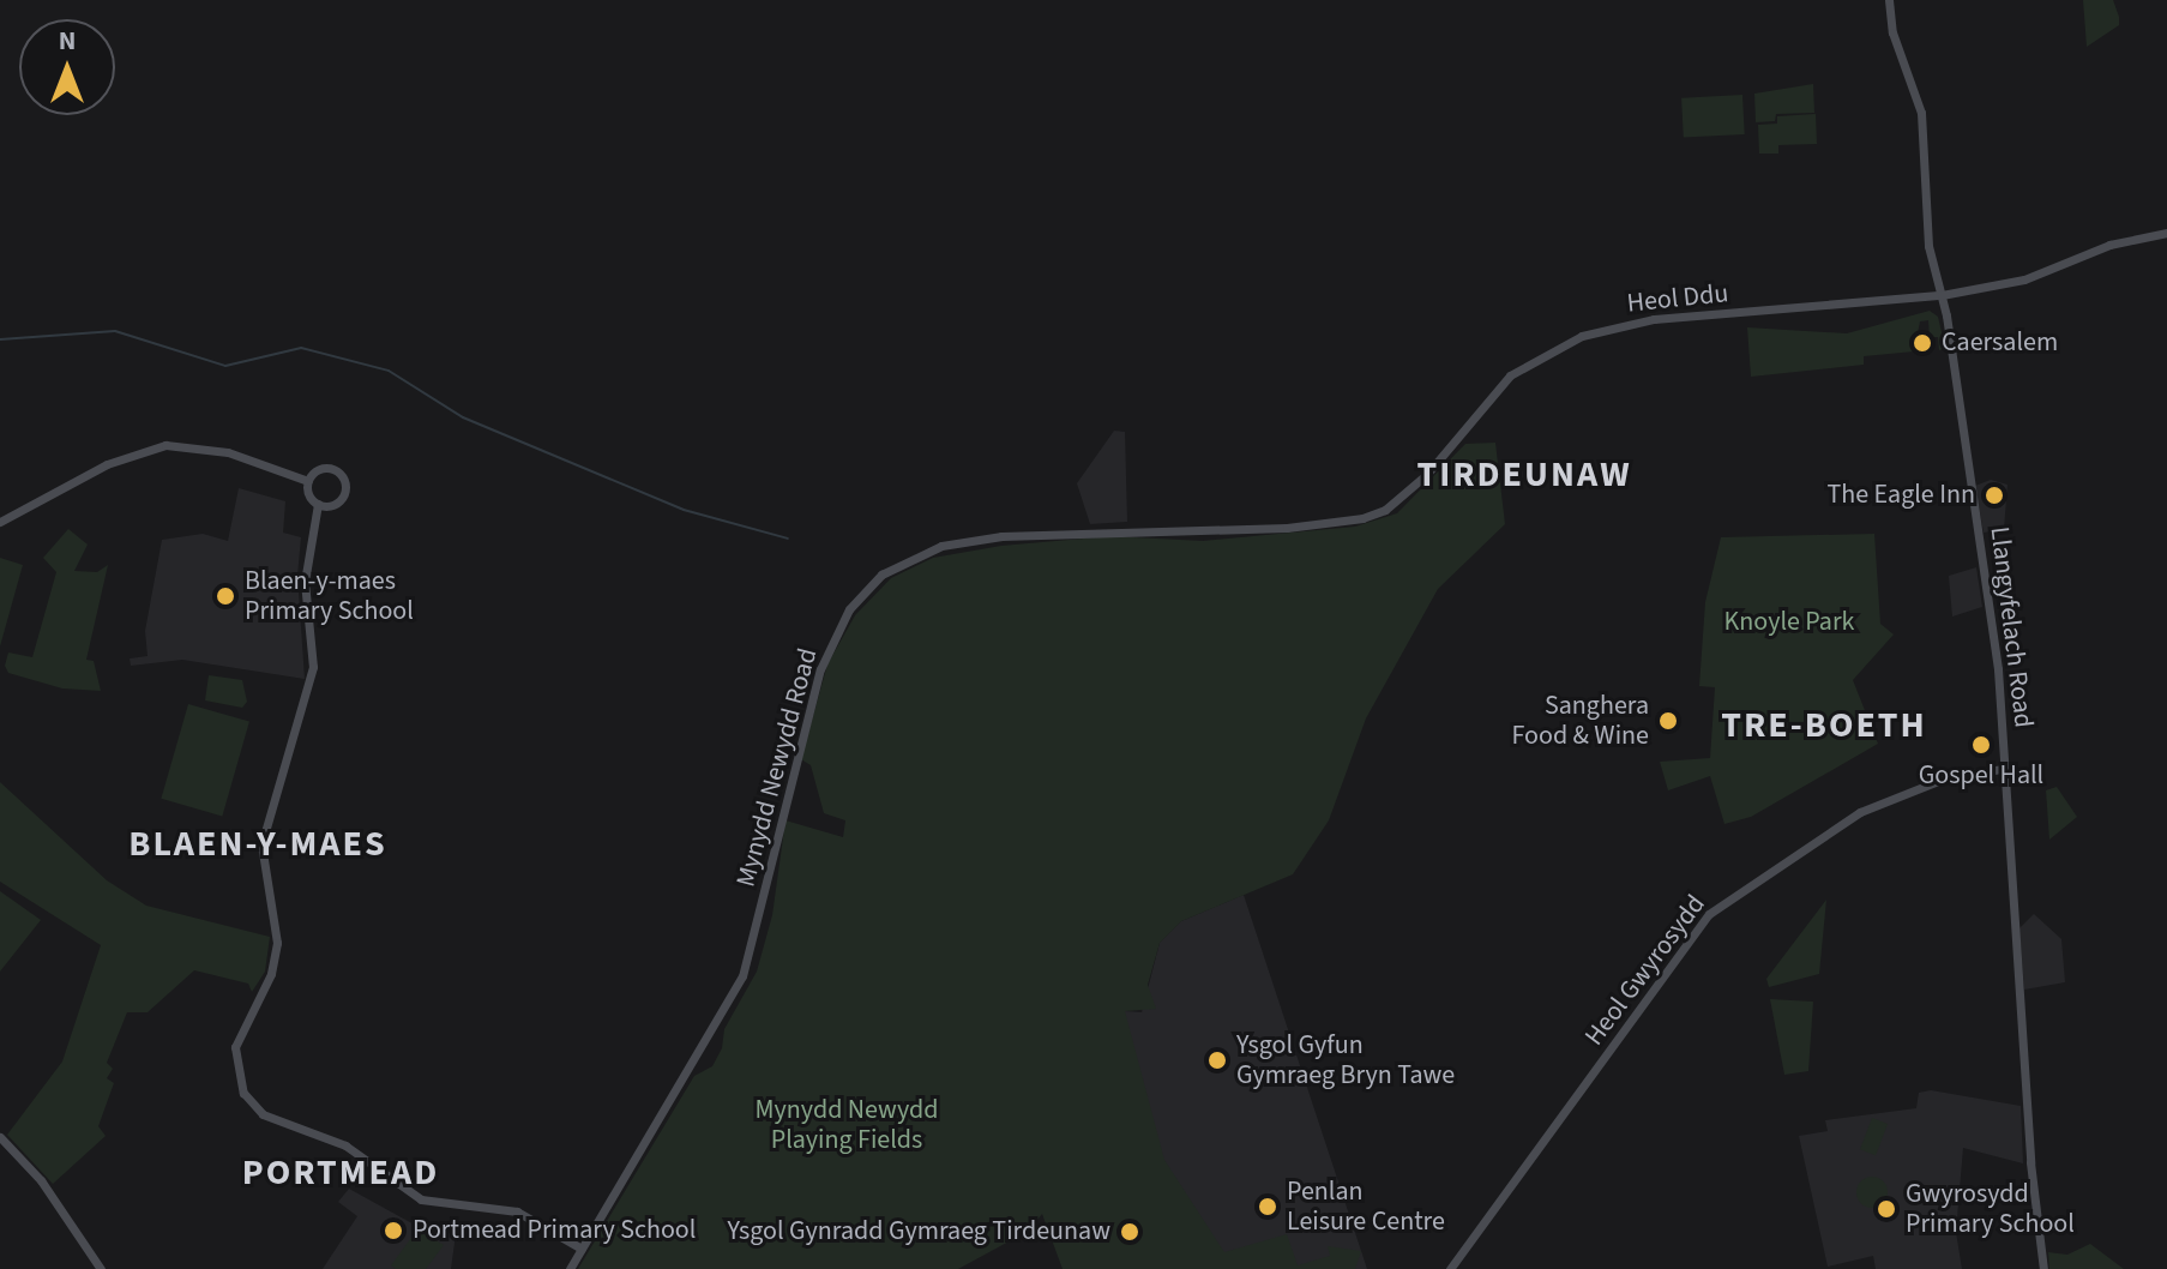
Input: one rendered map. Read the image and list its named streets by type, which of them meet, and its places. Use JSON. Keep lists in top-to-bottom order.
{
  "streets": {
    "street": [
      "Heol Ddu",
      "Llangyfelach Road",
      "Mynydd Newydd Road",
      "Heol Gwyrosydd"
    ]
  },
  "crossings": [
    ["Heol Ddu", "Llangyfelach Road"],
    ["Heol Ddu", "Mynydd Newydd Road"],
    ["Llangyfelach Road", "Heol Gwyrosydd"]
  ],
  "districts": [
    "TIRDEUNAW",
    "TRE-BOETH",
    "BLAEN-Y-MAES",
    "PORTMEAD"
  ],
  "parks": ["Knoyle Park", "Mynydd Newydd Playing Fields"],
  "places": [
    "Caersalem",
    "The Eagle Inn",
    "Blaen-y-maes Primary School",
    "Sanghera Food & Wine",
    "Gospel Hall",
    "Ysgol Gyfun Gymraeg Bryn Tawe",
    "Penlan Leisure Centre",
    "Gwyrosydd Primary School",
    "Portmead Primary School",
    "Ysgol Gynradd Gymraeg Tirdeunaw"
  ],
  "north": "top"
}
